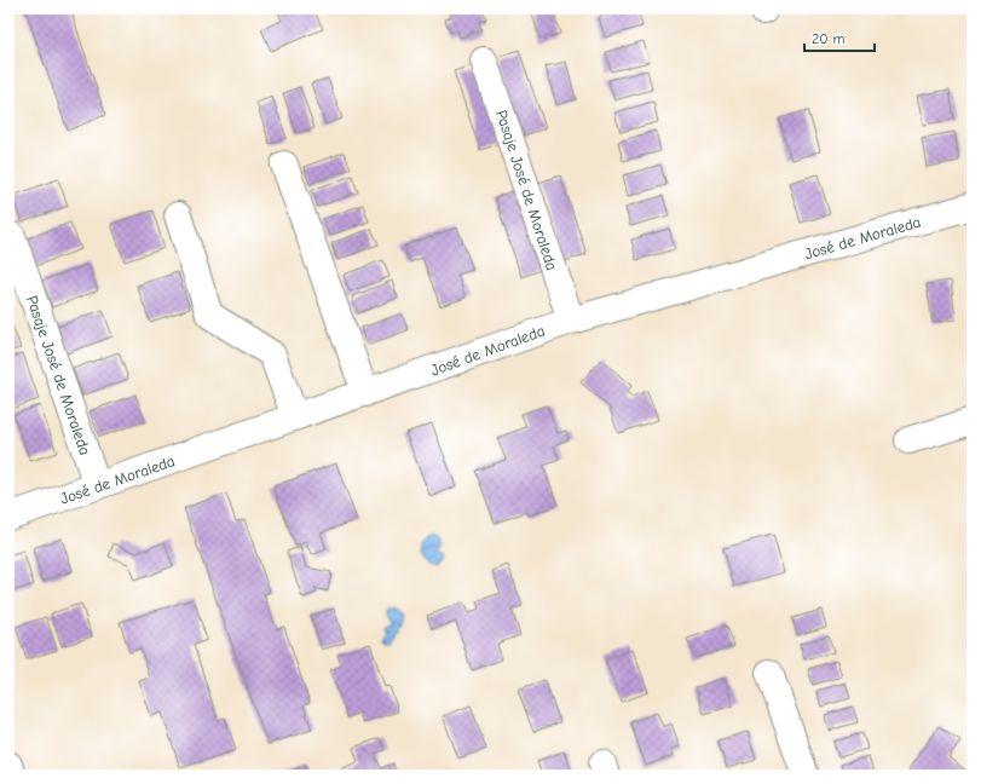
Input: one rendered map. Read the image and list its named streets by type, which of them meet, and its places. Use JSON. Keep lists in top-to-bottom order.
{
  "streets": {
    "street": ["Pasaje José de Moraleda", "José de Moraleda"]
  },
  "crossings": [
    ["Pasaje José de Moraleda", "José de Moraleda"]
  ],
  "scale_bar": "20 m"
}
